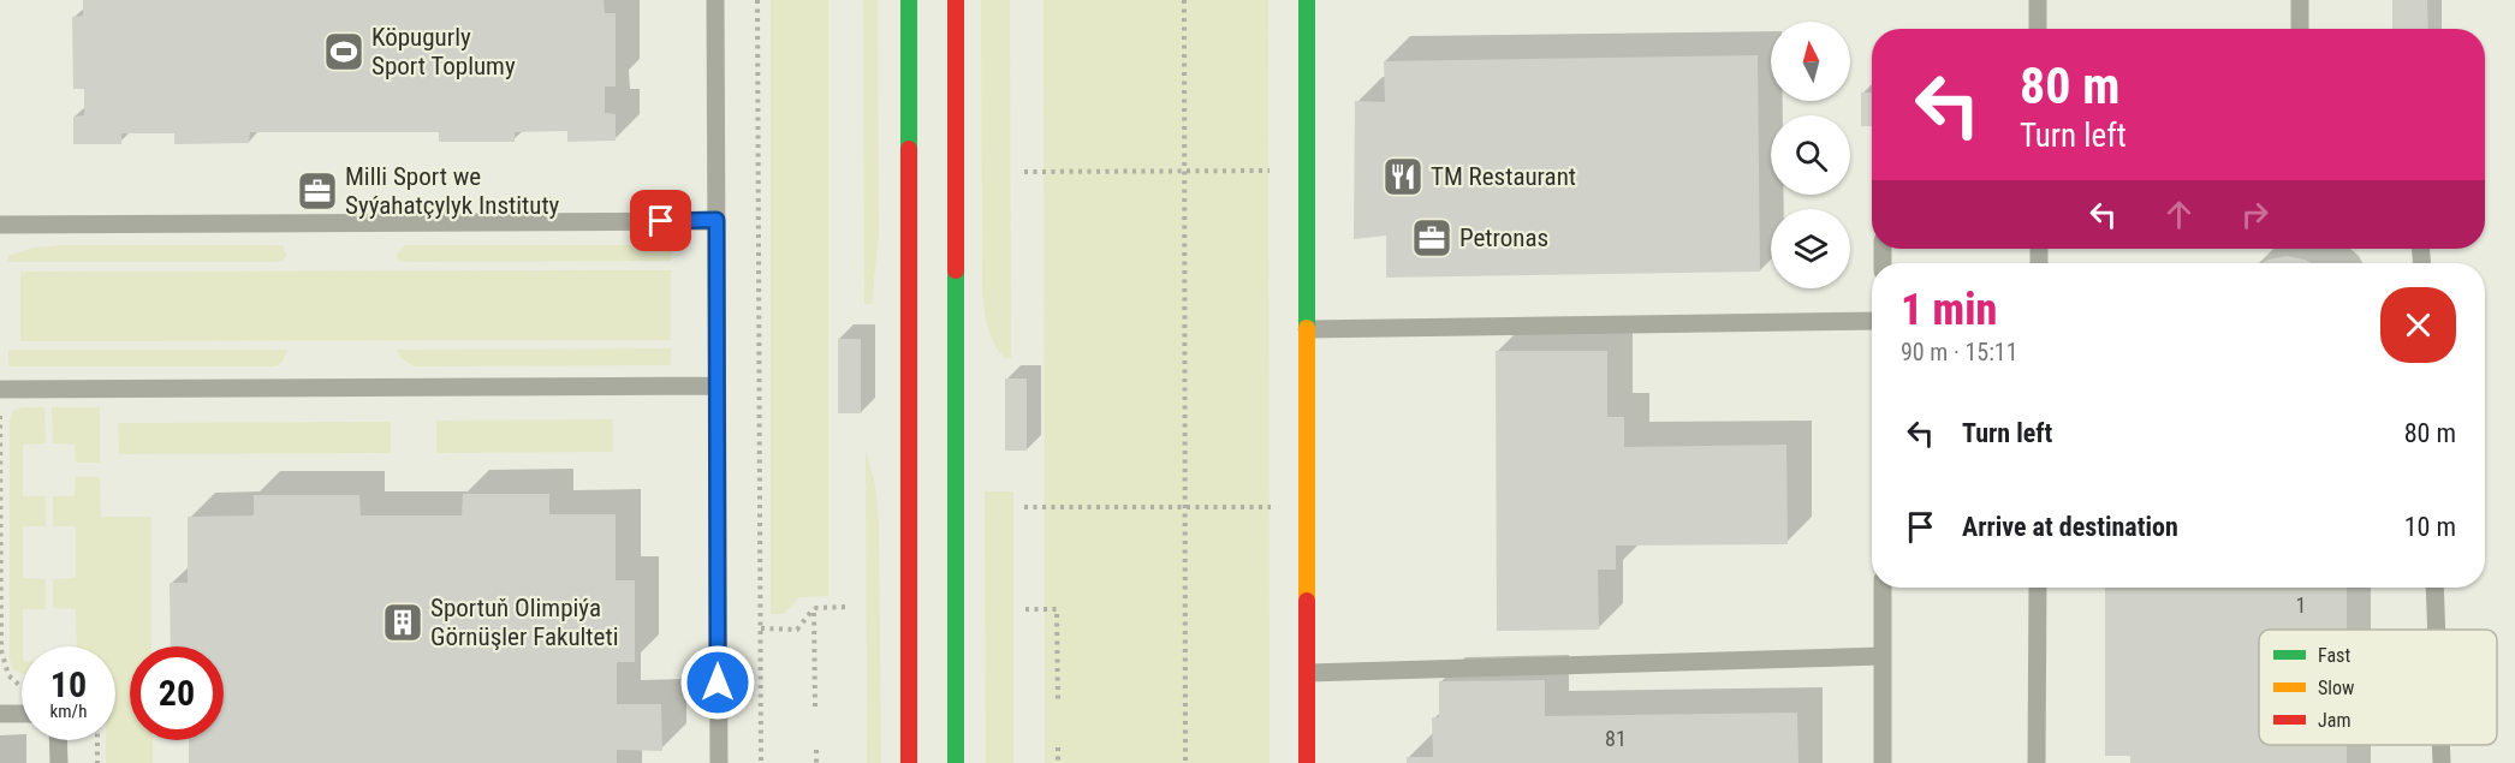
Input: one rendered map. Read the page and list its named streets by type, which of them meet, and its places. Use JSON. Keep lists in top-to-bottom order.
{
  "places": {
    "sports": ["Köpugurly Sport Toplumy"],
    "restaurant": ["TM Restaurant"],
    "office": ["Milli Sport we Syýahatçylyk Instituty", "Petronas"],
    "building": ["Sportuň Olimpiýa Görnüşler Fakulteti"]
  },
  "house_numbers": ["1", "81"],
  "legend": ["Fast", "Slow", "Jam"],
  "north": "top",
  "page": {
    "turn": ["80 m", "Turn left"],
    "heading": ["1 min", "90 m · 15:11"],
    "list": [
      {
        "name": "Turn left",
        "value": "80 m"
      },
      {
        "name": "Arrive at destination",
        "value": "10 m"
      }
    ],
    "speed": "10 km/h",
    "limit": "20"
  }
}
